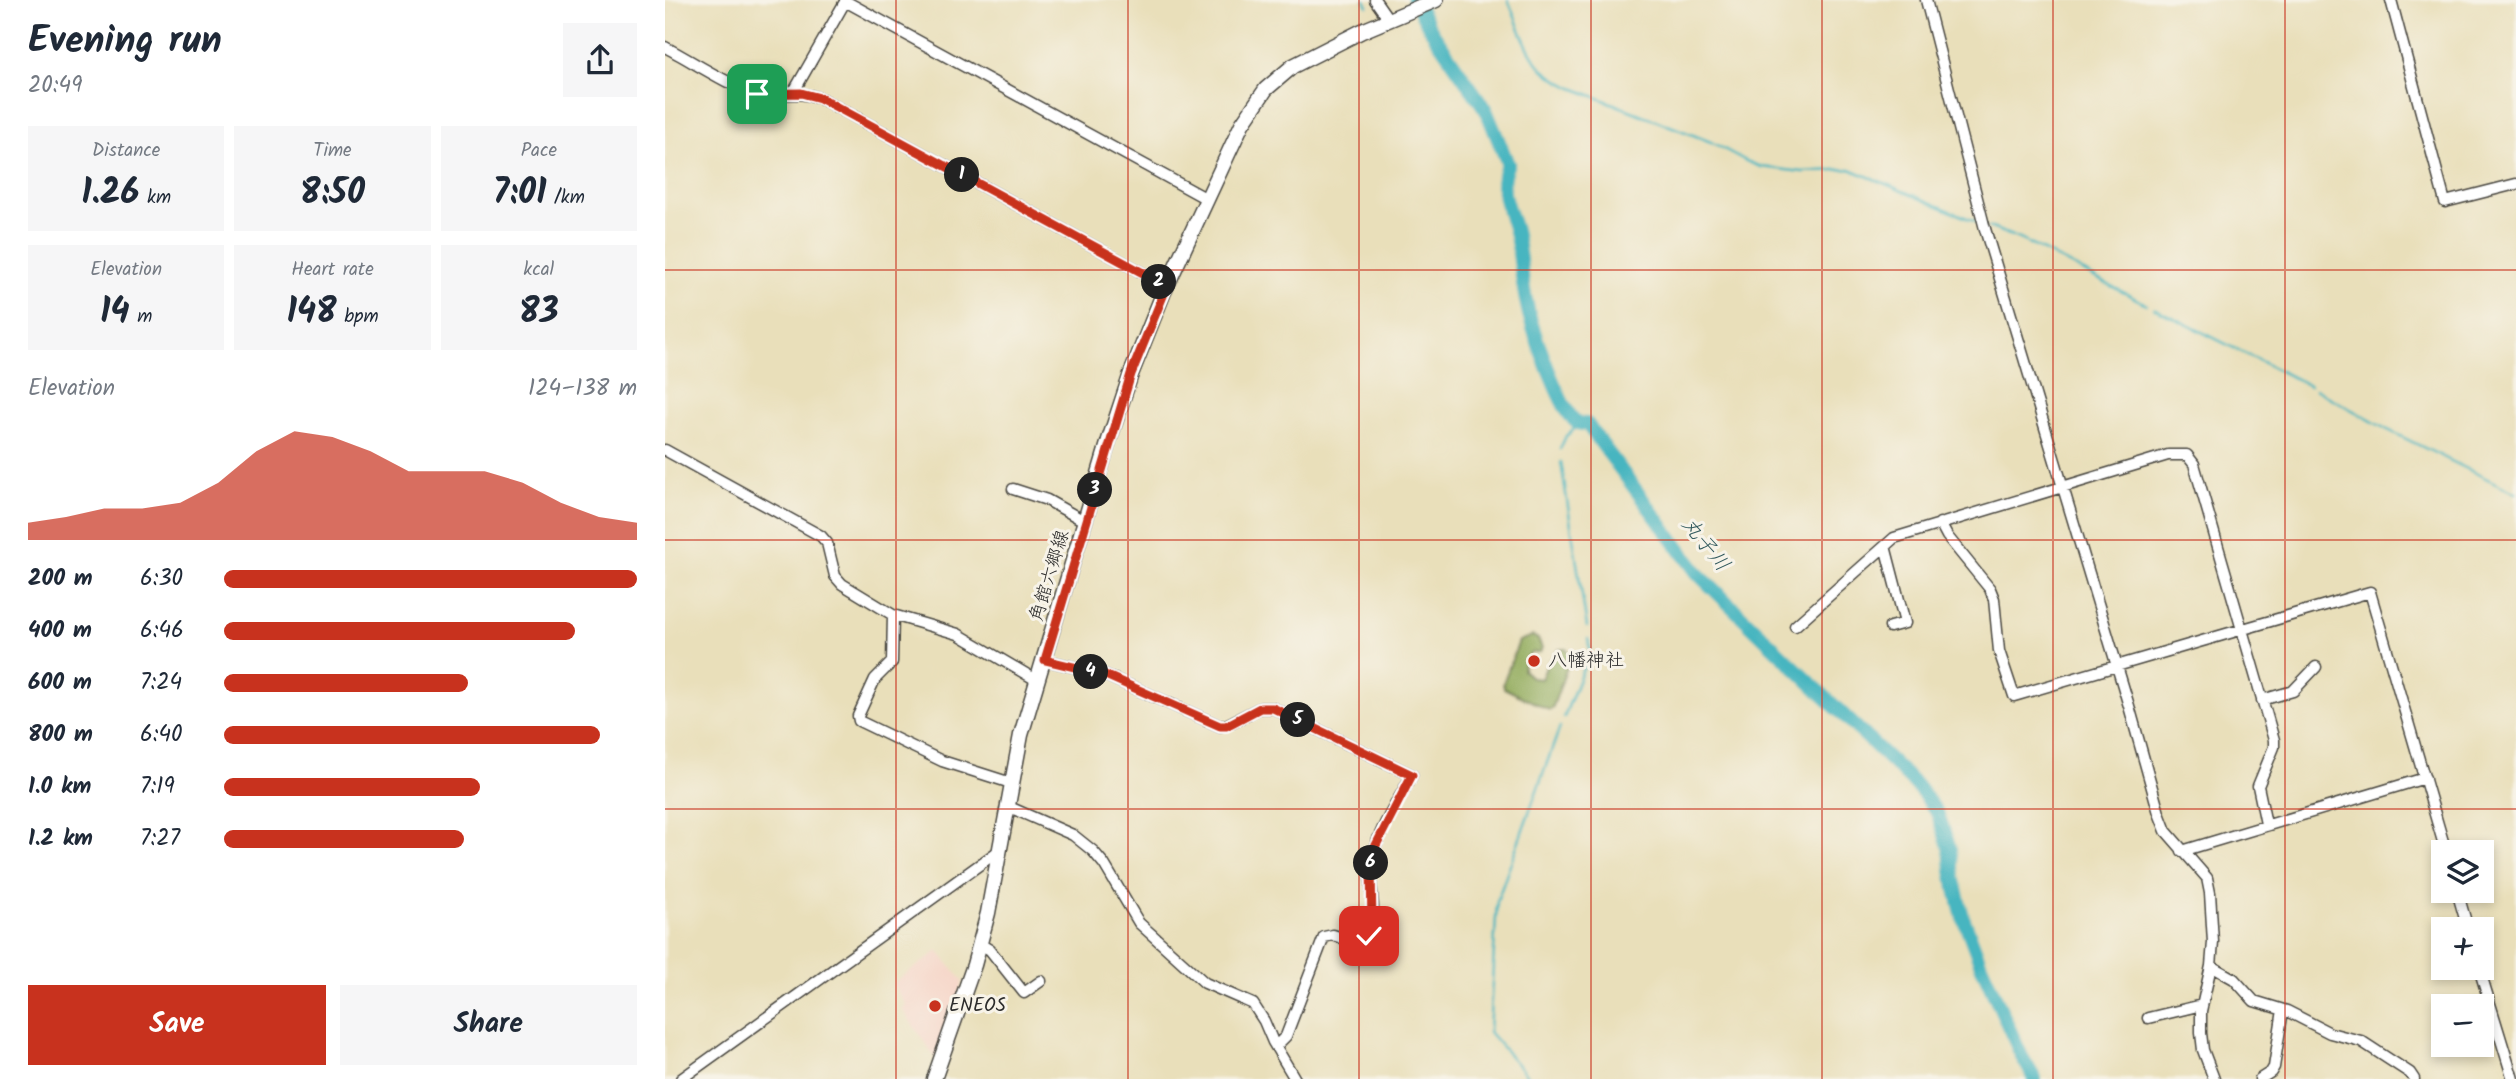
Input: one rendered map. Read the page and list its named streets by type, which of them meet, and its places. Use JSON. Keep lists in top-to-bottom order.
{
  "streets": {
    "main road": ["角館六郷線"]
  },
  "water": ["丸子川"],
  "places": ["八幡神社", "ENEOS"],
  "page": {
    "heading": ["Evening run", "20:49"],
    "stats": [
      ["Distance", "1.26 km"],
      ["Time", "8:50"],
      ["Pace", "7:01 /km"],
      ["Elevation", "14 m"],
      ["Heart rate", "148 bpm"],
      ["kcal", "83"]
    ],
    "pins": [
      "1",
      "2",
      "3",
      "4",
      "5",
      "6"
    ],
    "chart": ["Elevation", "124–138 m"],
    "list": [
      {
        "name": "200 m",
        "note": "6:30"
      },
      {
        "name": "400 m",
        "note": "6:46"
      },
      {
        "name": "600 m",
        "note": "7:24"
      },
      {
        "name": "800 m",
        "note": "6:40"
      },
      {
        "name": "1.0 km",
        "note": "7:19"
      },
      {
        "name": "1.2 km",
        "note": "7:27"
      }
    ],
    "map_buttons": ["+", "−"],
    "buttons": ["Save", "Share"]
  }
}
